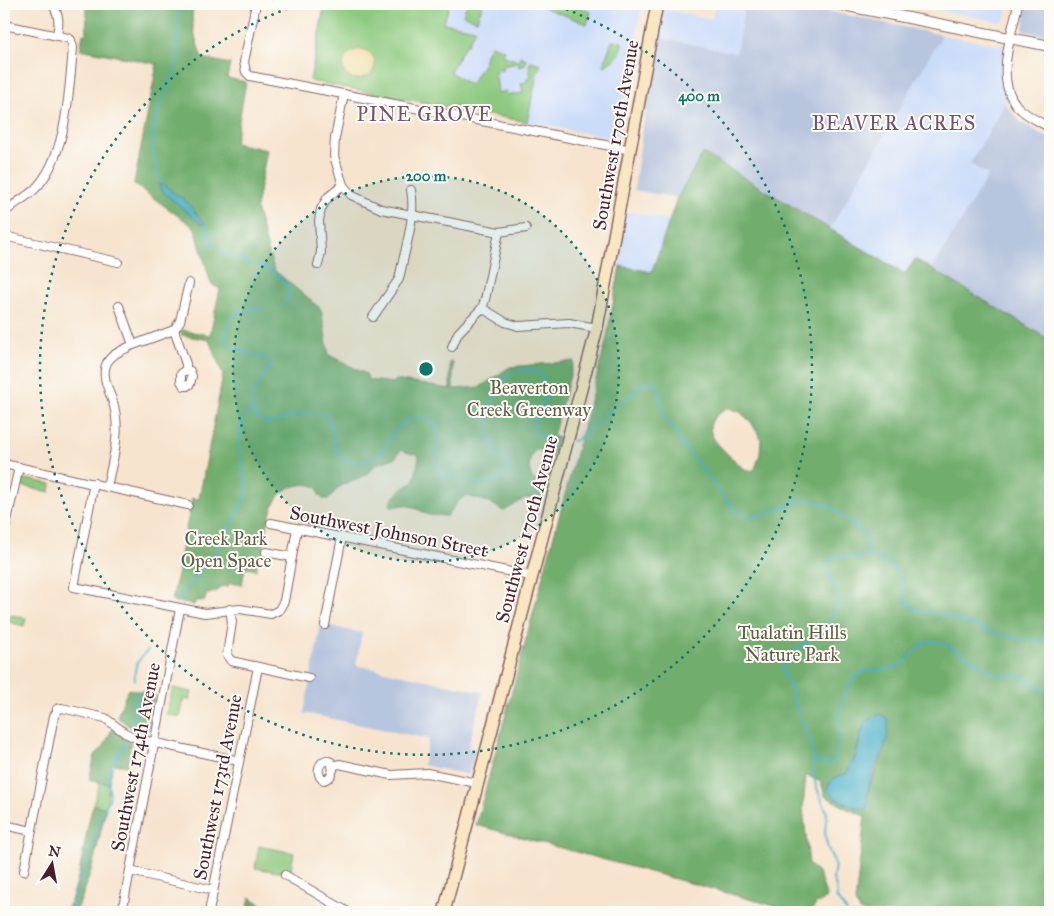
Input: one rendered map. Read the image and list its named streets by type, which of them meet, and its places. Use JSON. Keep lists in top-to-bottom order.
{
  "streets": {
    "main road": ["Southwest 170th Avenue"],
    "street": ["Southwest Johnson Street", "Southwest 174th Avenue", "Southwest 173rd Avenue"]
  },
  "crossings": [
    ["Southwest 170th Avenue", "Southwest Johnson Street"]
  ],
  "districts": ["PINE GROVE", "BEAVER ACRES"],
  "parks": ["Beaverton Creek Greenway", "Creek Park Open Space", "Tualatin Hills Nature Park"],
  "north": "top",
  "rings": ["400 m", "200 m"]
}
